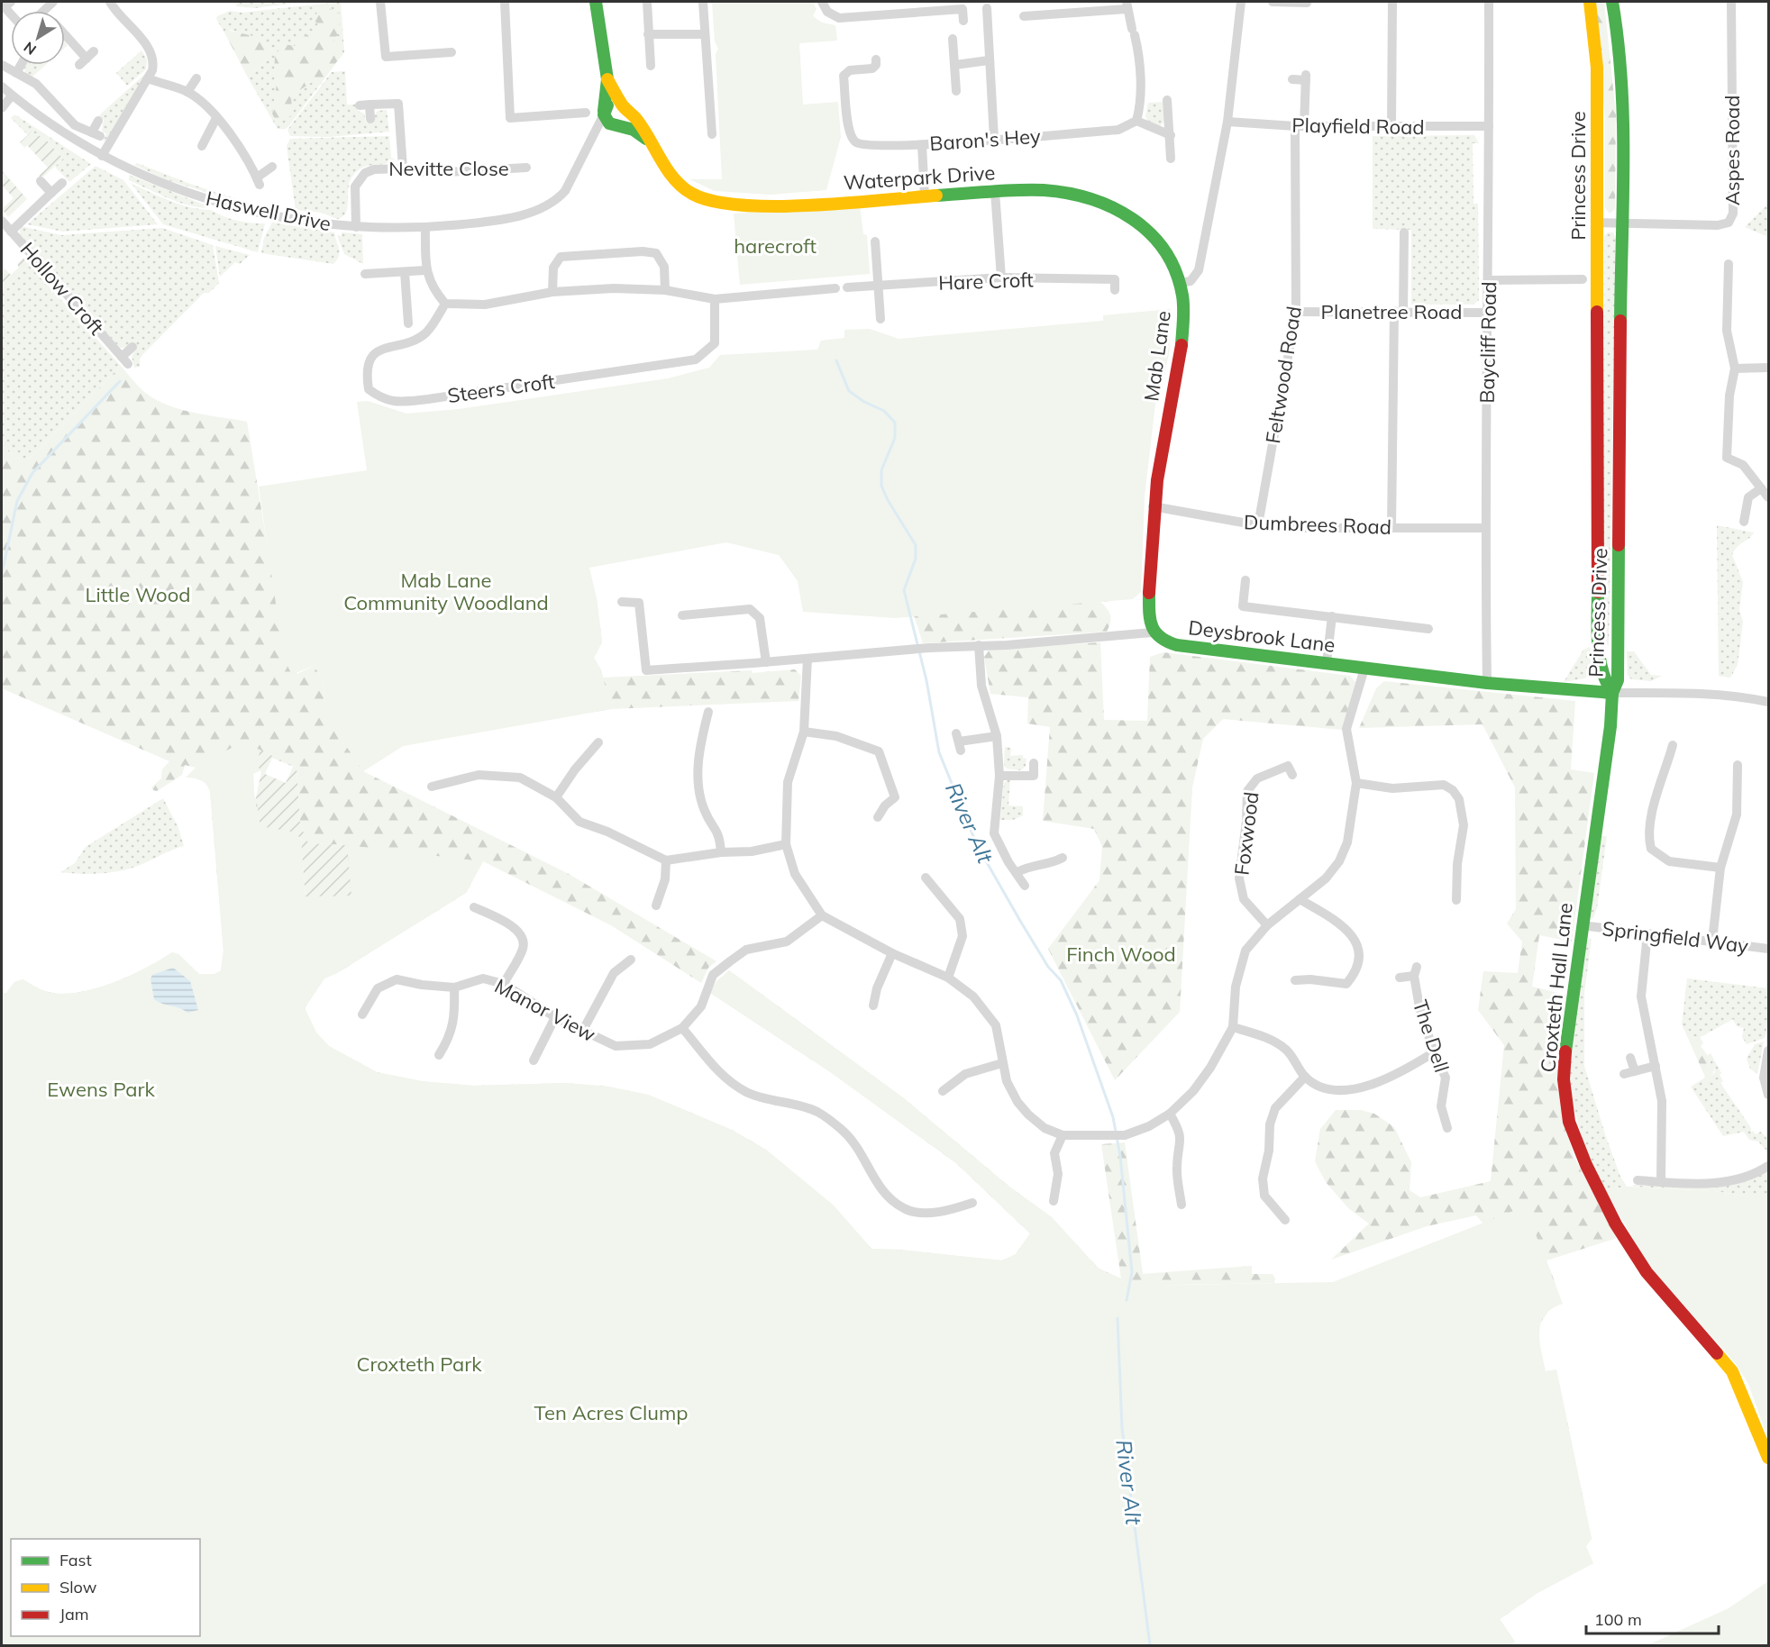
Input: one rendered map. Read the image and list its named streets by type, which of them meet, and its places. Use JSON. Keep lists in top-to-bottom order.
{
  "streets": {
    "street": [
      "Playfield Road",
      "Baron's Hey",
      "Aspes Road",
      "Nevitte Close",
      "Princess Drive",
      "Waterpark Drive",
      "Haswell Drive",
      "Hare Croft",
      "Hollow Croft",
      "Planetree Road",
      "Baycliff Road",
      "Mab Lane",
      "Feltwood Road",
      "Steers Croft",
      "Dumbrees Road",
      "Deysbrook Lane",
      "Foxwood",
      "Springfield Way",
      "Croxteth Hall Lane",
      "Manor View",
      "The Dell"
    ]
  },
  "crossings": [
    ["Playfield Road", "Baycliff Road"],
    ["Playfield Road", "Mab Lane"],
    ["Playfield Road", "Feltwood Road"],
    ["Aspes Road", "Princess Drive"],
    ["Nevitte Close", "Haswell Drive"],
    ["Princess Drive", "Deysbrook Lane"],
    ["Princess Drive", "Croxteth Hall Lane"],
    ["Waterpark Drive", "Haswell Drive"],
    ["Waterpark Drive", "Mab Lane"],
    ["Planetree Road", "Baycliff Road"],
    ["Planetree Road", "Feltwood Road"],
    ["Baycliff Road", "Dumbrees Road"],
    ["Baycliff Road", "Deysbrook Lane"],
    ["Mab Lane", "Dumbrees Road"],
    ["Mab Lane", "Deysbrook Lane"],
    ["Feltwood Road", "Dumbrees Road"],
    ["Deysbrook Lane", "Croxteth Hall Lane"],
    ["Springfield Way", "Croxteth Hall Lane"]
  ],
  "water": ["River Alt"],
  "parks": [
    "harecroft",
    "Mab Lane Community Woodland",
    "Little Wood",
    "Finch Wood",
    "Ewens Park",
    "Croxteth Park",
    "Ten Acres Clump"
  ],
  "legend": ["Fast", "Slow", "Jam"],
  "scale_bar": "100 m",
  "north": "bottom left"
}
